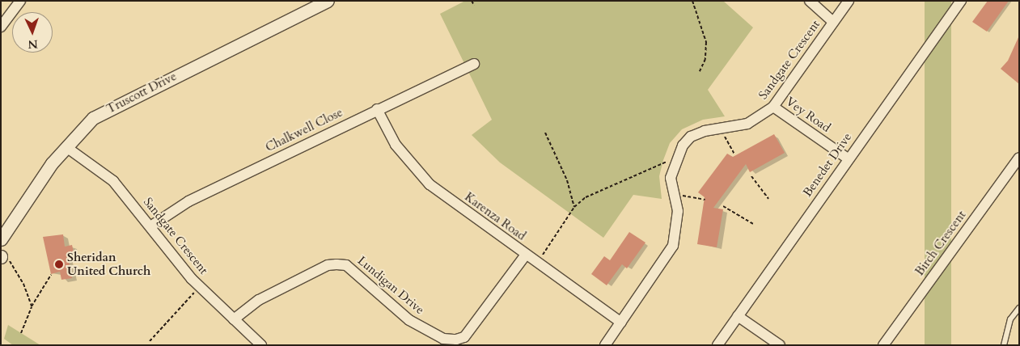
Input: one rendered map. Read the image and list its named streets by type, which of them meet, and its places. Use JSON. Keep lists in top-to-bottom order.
{
  "streets": {
    "street": [
      "Sandgate Crescent",
      "Truscott Drive",
      "Vey Road",
      "Chalkwell Close",
      "Benedet Drive",
      "Karenza Road",
      "Birch Crescent",
      "Lundigan Drive"
    ]
  },
  "crossings": [
    ["Sandgate Crescent", "Truscott Drive"],
    ["Sandgate Crescent", "Vey Road"],
    ["Sandgate Crescent", "Chalkwell Close"],
    ["Sandgate Crescent", "Karenza Road"],
    ["Sandgate Crescent", "Lundigan Drive"],
    ["Vey Road", "Benedet Drive"],
    ["Chalkwell Close", "Karenza Road"],
    ["Karenza Road", "Lundigan Drive"]
  ],
  "places": ["Sheridan United Church"],
  "north": "bottom"
}
